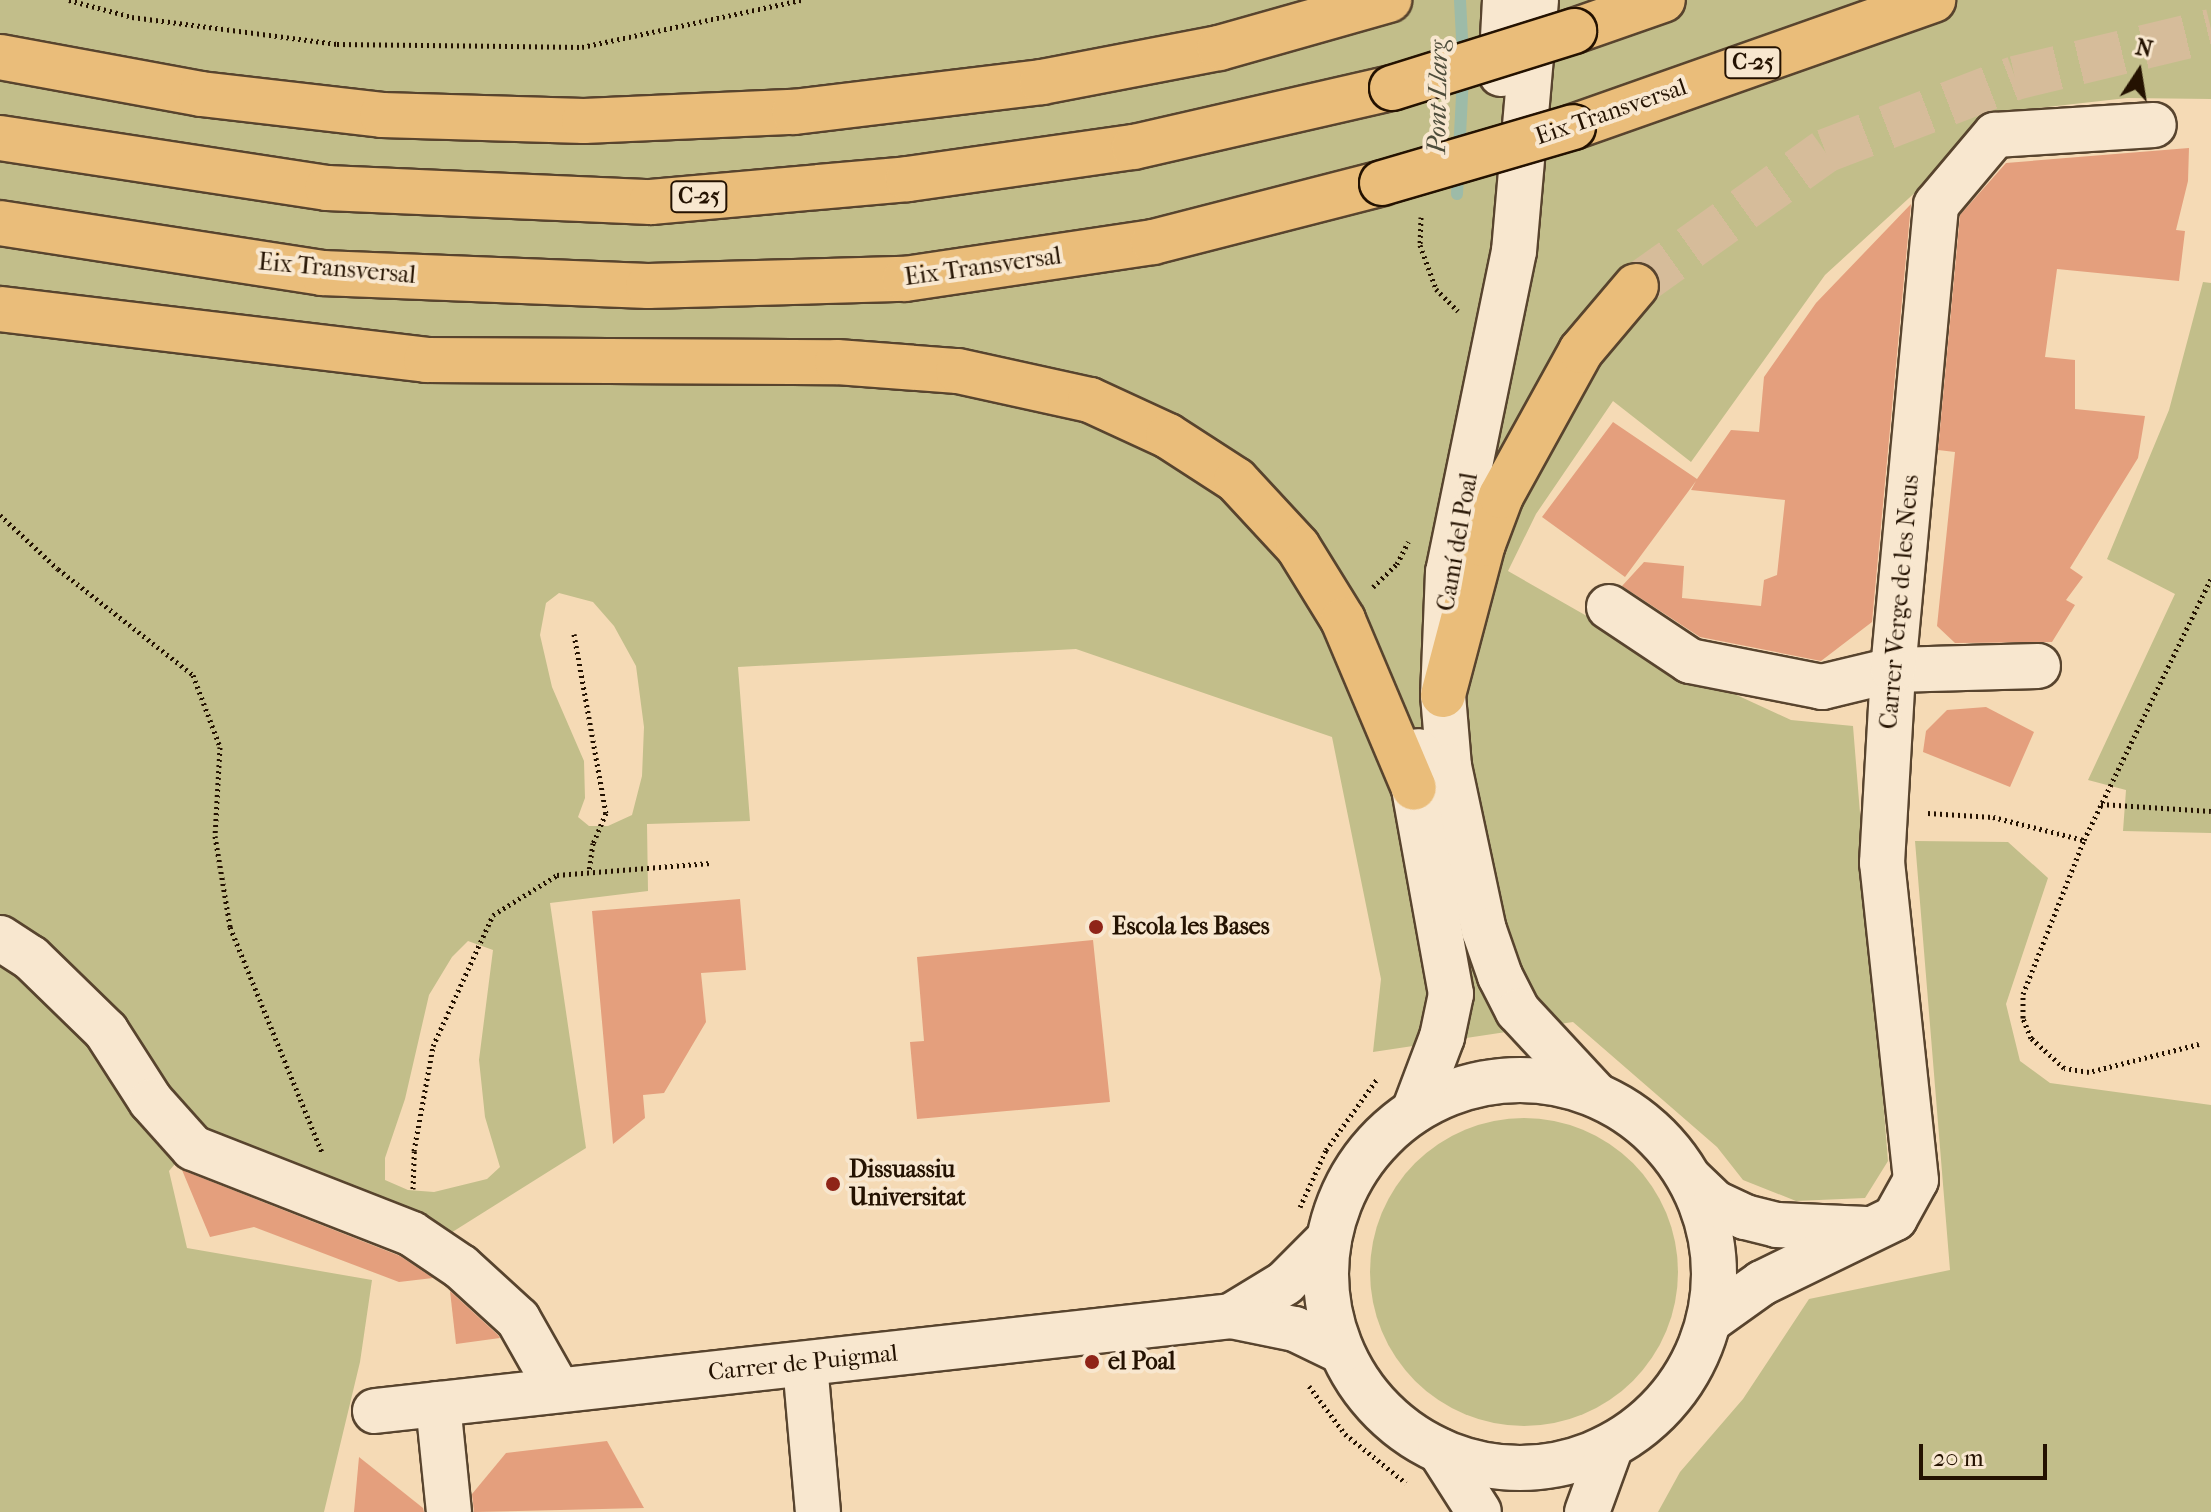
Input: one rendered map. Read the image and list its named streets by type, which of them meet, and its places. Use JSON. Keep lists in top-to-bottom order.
{
  "streets": {
    "highway": ["C-25", "Eix Transversal"],
    "street": ["Camí del Poal", "Carrer Verge de les Neus", "Carrer de Puigmal"]
  },
  "water": ["Pont Llarg"],
  "places": ["Escola les Bases", "Dissuassiu Universitat", "el Poal"],
  "scale_bar": "20 m",
  "north": "top"
}
